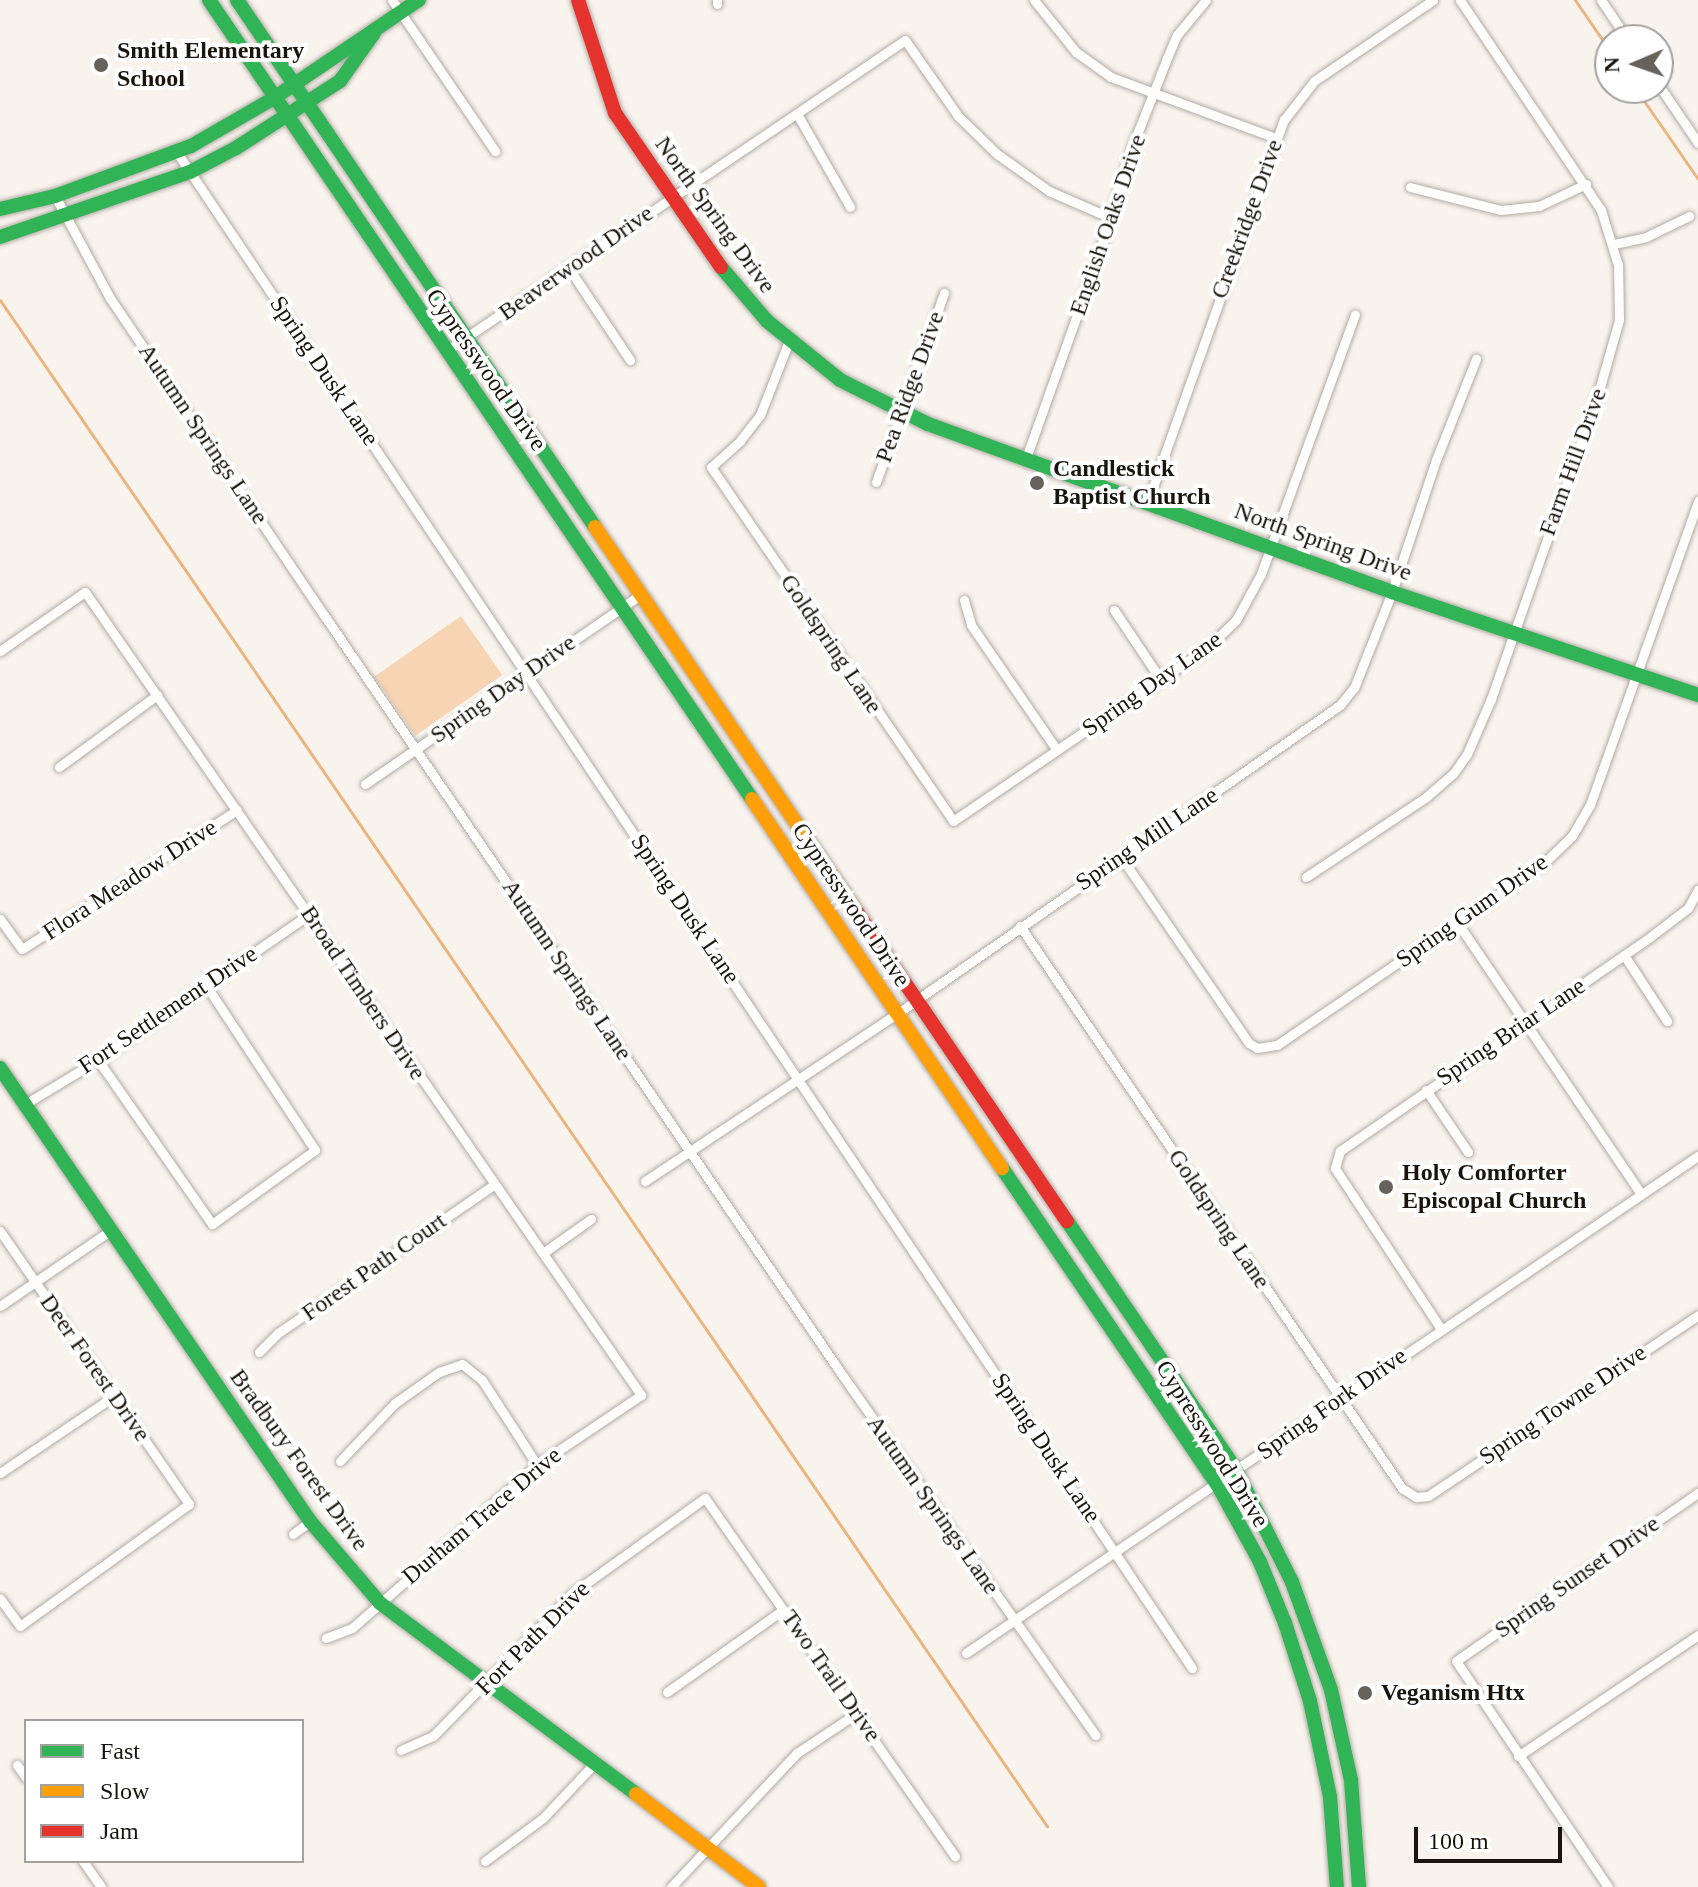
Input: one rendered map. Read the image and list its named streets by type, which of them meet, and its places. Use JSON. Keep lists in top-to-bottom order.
{
  "streets": {
    "main road": ["North Spring Drive", "Cypresswood Drive", "Bradbury Forest Drive"],
    "street": [
      "Creekridge Drive",
      "English Oaks Drive",
      "Beaverwood Drive",
      "Spring Dusk Lane",
      "Pea Ridge Drive",
      "Autumn Springs Lane",
      "Farm Hill Drive",
      "Goldspring Lane",
      "Spring Day Lane",
      "Spring Day Drive",
      "Spring Mill Lane",
      "Flora Meadow Drive",
      "Spring Gum Drive",
      "Broad Timbers Drive",
      "Fort Settlement Drive",
      "Spring Briar Lane",
      "Forest Path Court",
      "Deer Forest Drive",
      "Spring Fork Drive",
      "Spring Towne Drive",
      "Durham Trace Drive",
      "Spring Sunset Drive",
      "Fort Path Drive",
      "Two Trail Drive"
    ]
  },
  "crossings": [
    ["North Spring Drive", "Creekridge Drive"],
    ["North Spring Drive", "English Oaks Drive"],
    ["North Spring Drive", "Beaverwood Drive"],
    ["North Spring Drive", "Pea Ridge Drive"],
    ["North Spring Drive", "Farm Hill Drive"],
    ["North Spring Drive", "Goldspring Lane"],
    ["North Spring Drive", "Spring Day Lane"],
    ["North Spring Drive", "Spring Mill Lane"],
    ["North Spring Drive", "Spring Gum Drive"],
    ["English Oaks Drive", "Beaverwood Drive"],
    ["Beaverwood Drive", "Cypresswood Drive"],
    ["Cypresswood Drive", "Spring Day Drive"],
    ["Cypresswood Drive", "Spring Mill Lane"],
    ["Cypresswood Drive", "Spring Fork Drive"],
    ["Spring Dusk Lane", "Spring Day Drive"],
    ["Spring Dusk Lane", "Spring Mill Lane"],
    ["Spring Dusk Lane", "Spring Fork Drive"],
    ["Autumn Springs Lane", "Spring Day Drive"],
    ["Autumn Springs Lane", "Spring Mill Lane"],
    ["Autumn Springs Lane", "Spring Fork Drive"],
    ["Goldspring Lane", "Spring Day Lane"],
    ["Goldspring Lane", "Spring Mill Lane"],
    ["Goldspring Lane", "Spring Fork Drive"],
    ["Goldspring Lane", "Spring Towne Drive"],
    ["Spring Mill Lane", "Spring Gum Drive"],
    ["Flora Meadow Drive", "Broad Timbers Drive"],
    ["Broad Timbers Drive", "Fort Settlement Drive"],
    ["Broad Timbers Drive", "Forest Path Court"],
    ["Broad Timbers Drive", "Durham Trace Drive"],
    ["Fort Settlement Drive", "Bradbury Forest Drive"],
    ["Spring Briar Lane", "Spring Fork Drive"],
    ["Bradbury Forest Drive", "Durham Trace Drive"],
    ["Bradbury Forest Drive", "Fort Path Drive"],
    ["Fort Path Drive", "Two Trail Drive"]
  ],
  "places": [
    "Smith Elementary School",
    "Candlestick Baptist Church",
    "Holy Comforter Episcopal Church",
    "Veganism Htx"
  ],
  "legend": ["Fast", "Slow", "Jam"],
  "scale_bar": "100 m",
  "north": "left"
}
